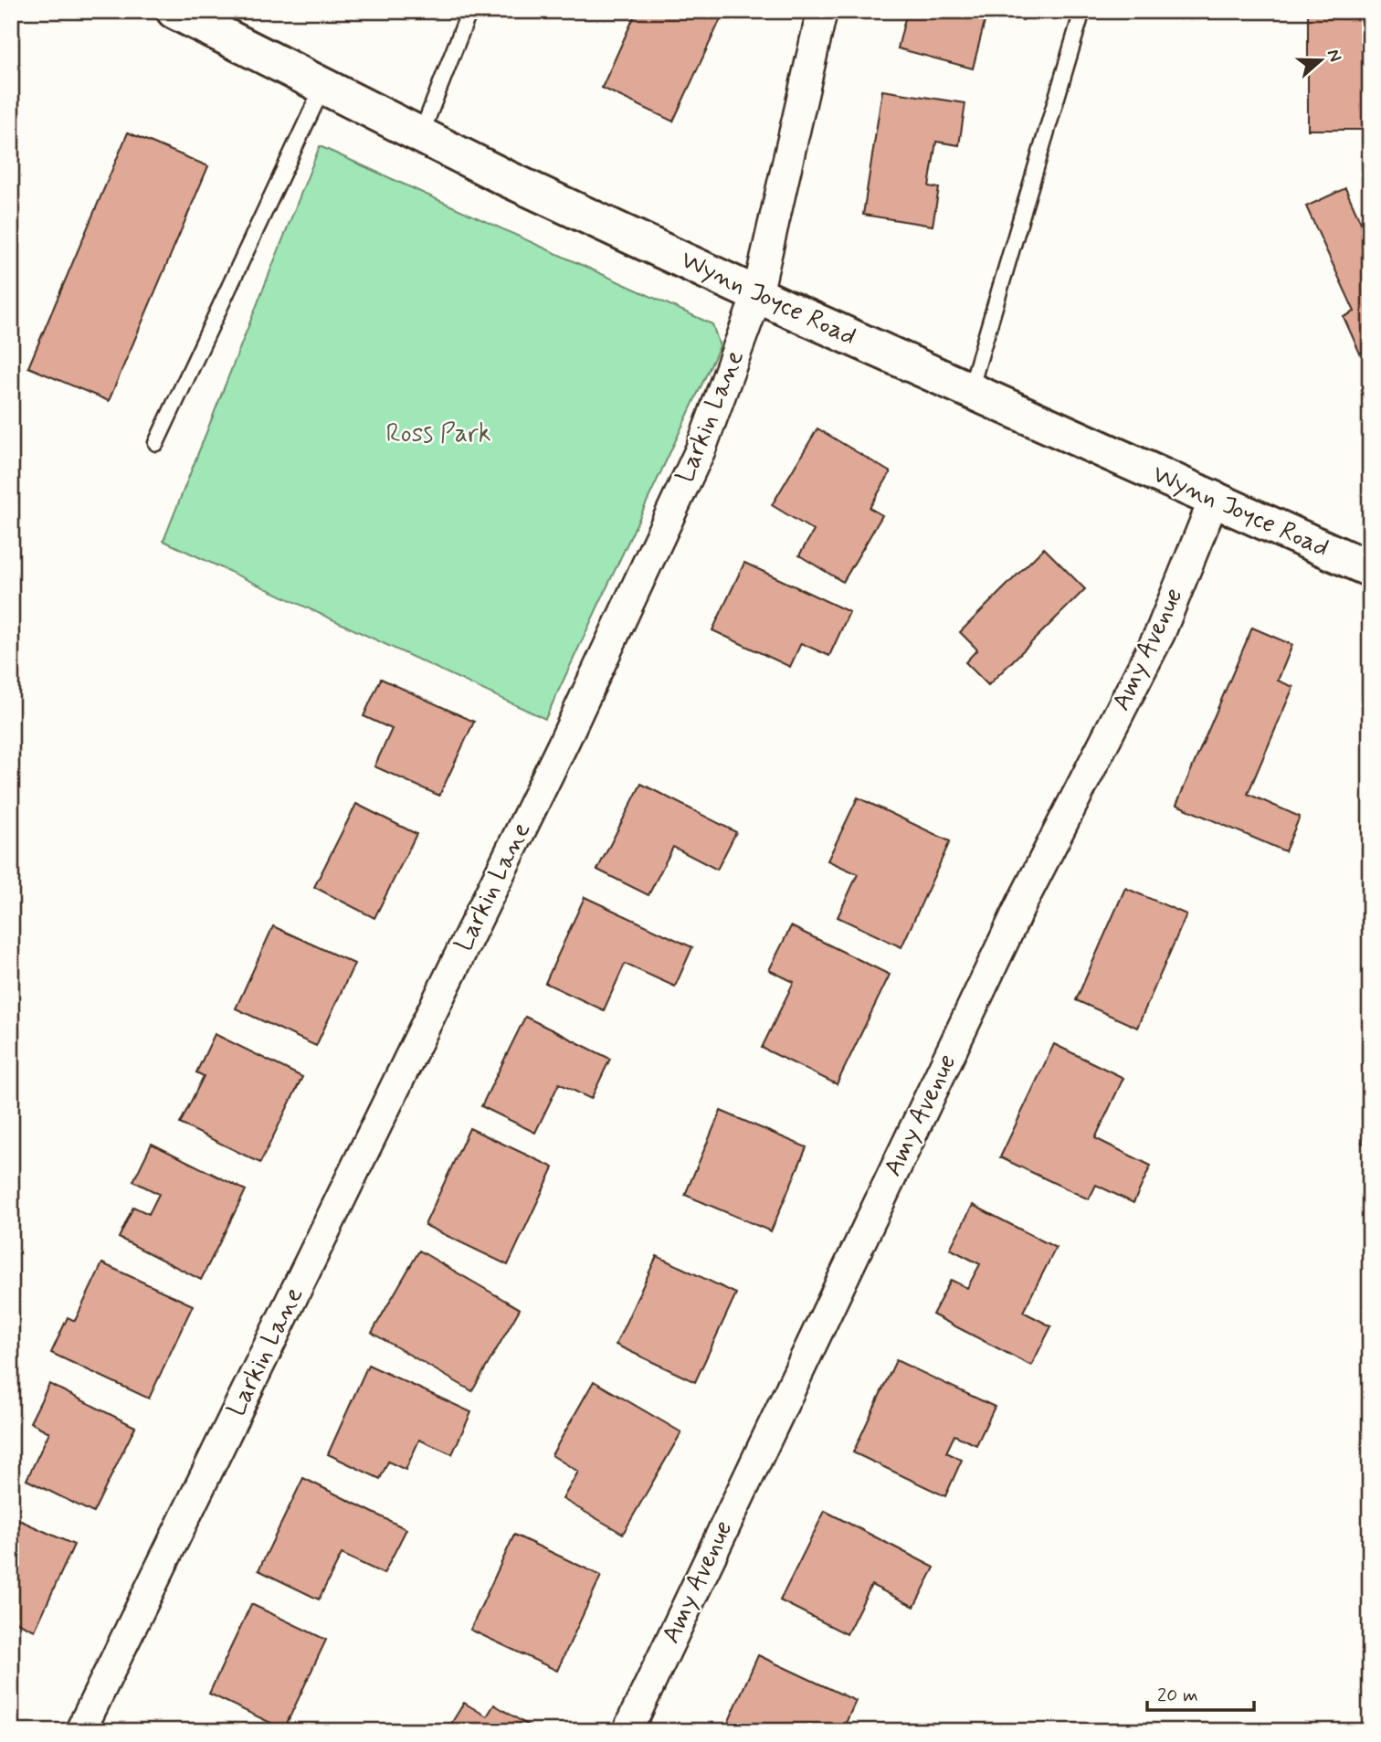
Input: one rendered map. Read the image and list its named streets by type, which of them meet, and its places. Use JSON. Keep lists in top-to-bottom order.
{
  "streets": {
    "street": ["Wynn Joyce Road", "Larkin Lane", "Amy Avenue"]
  },
  "crossings": [
    ["Wynn Joyce Road", "Larkin Lane"],
    ["Wynn Joyce Road", "Amy Avenue"]
  ],
  "parks": ["Ross Park"],
  "scale_bar": "20 m",
  "north": "right"
}
